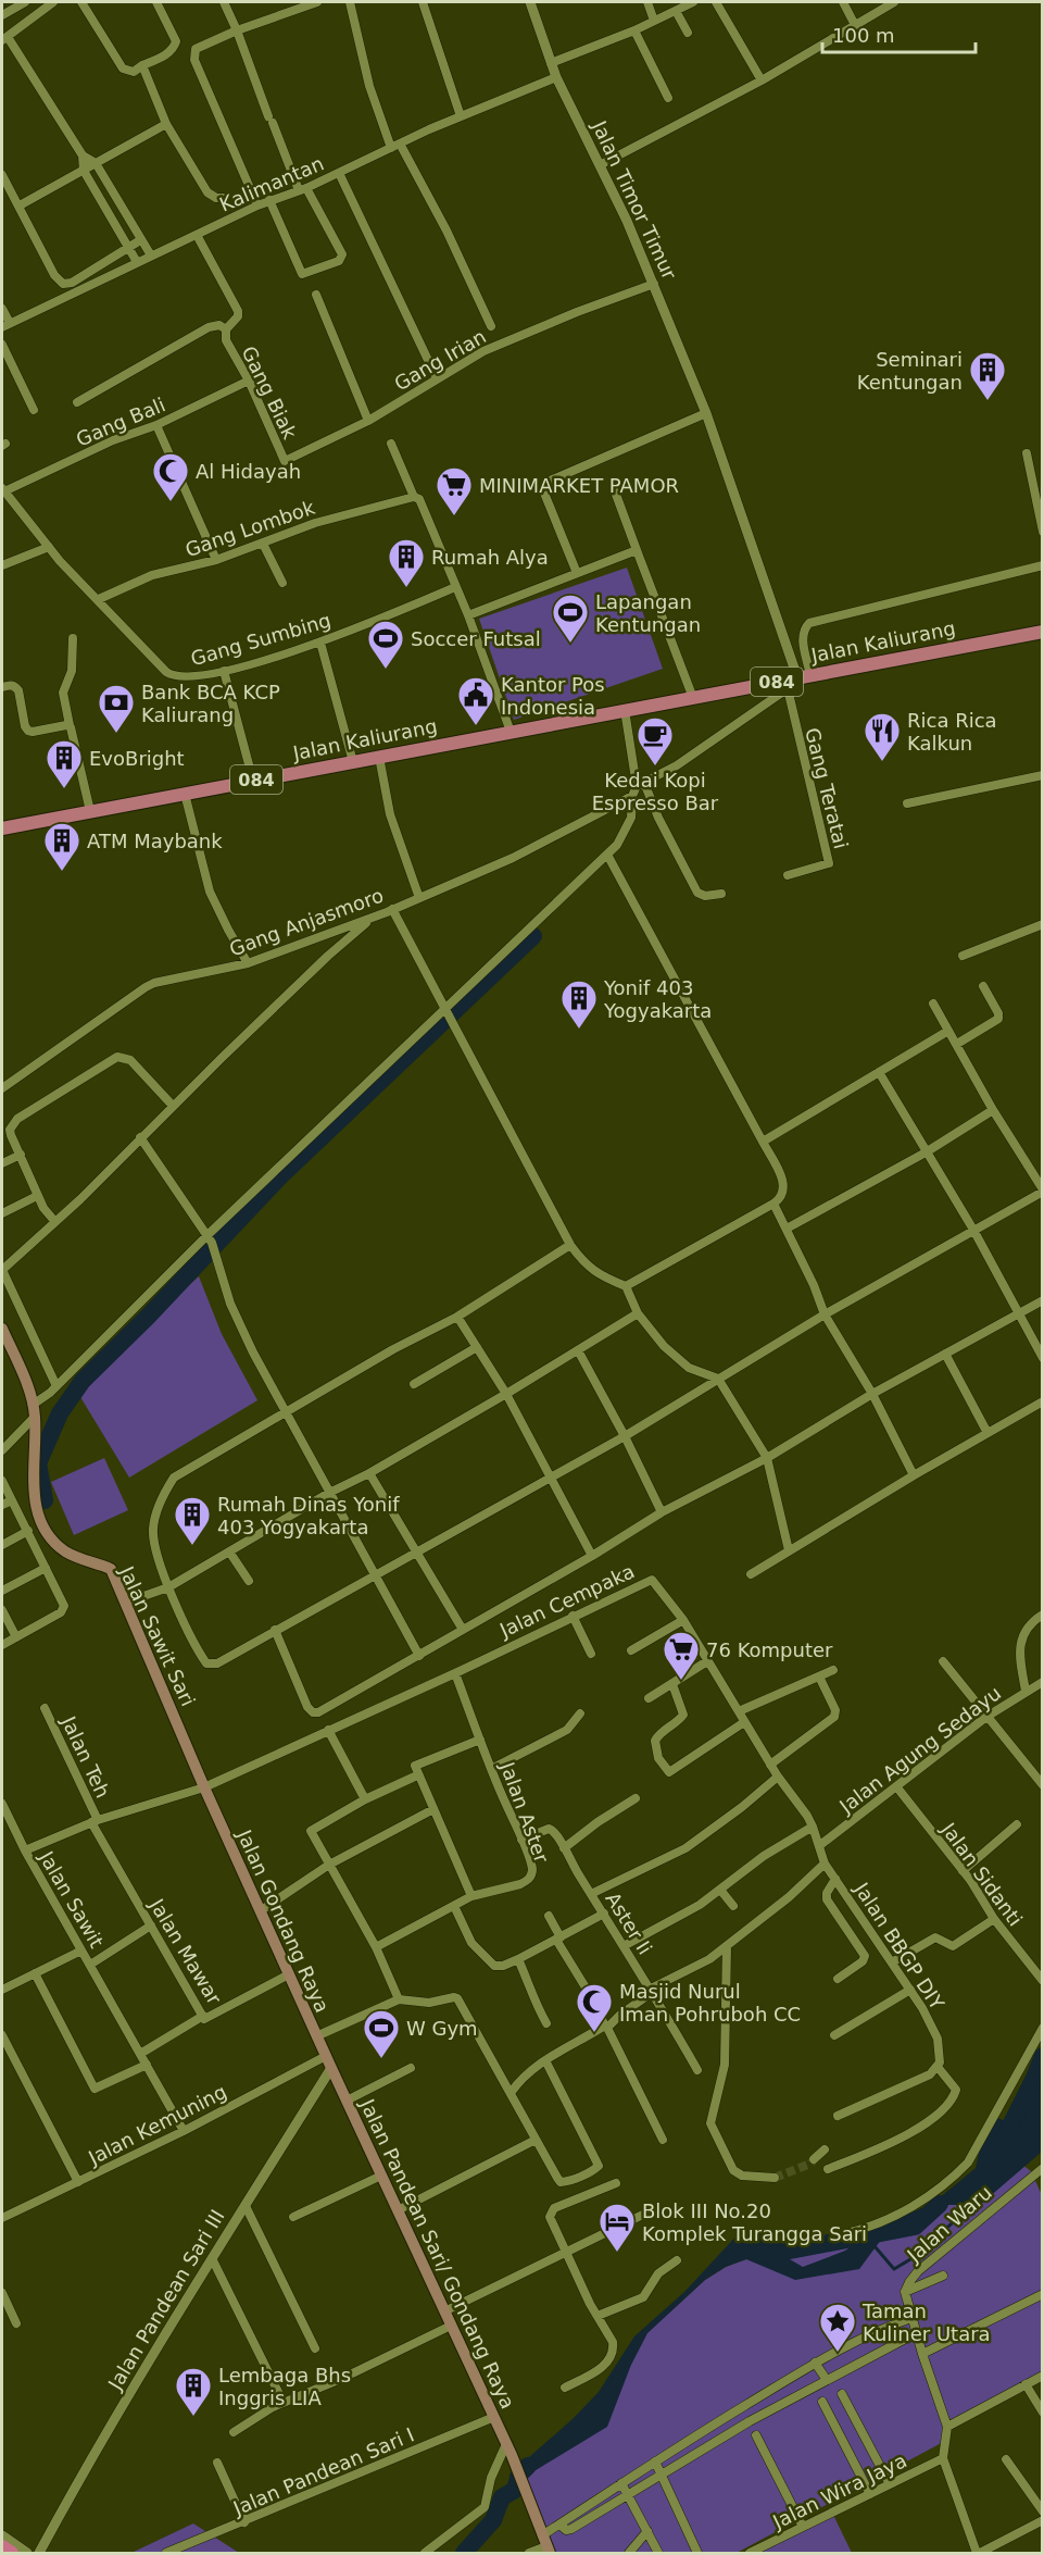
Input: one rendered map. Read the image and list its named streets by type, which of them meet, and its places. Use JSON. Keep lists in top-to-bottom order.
{
  "streets": {
    "main road": [
      "Jalan Kaliurang",
      "084",
      "Jalan Sawit Sari",
      "Jalan Gondang Raya",
      "Jalan Pandean Sari/ Gondang Raya"
    ],
    "street": [
      "Kalimantan",
      "Jalan Timor Timur",
      "Gang Irian",
      "Gang Biak",
      "Gang Bali",
      "Gang Lombok",
      "Gang Sumbing",
      "Gang Teratai",
      "Gang Anjasmoro",
      "Jalan Cempaka",
      "Jalan Agung Sedayu",
      "Jalan Teh",
      "Jalan Aster",
      "Jalan Sidanti",
      "Jalan Sawit",
      "Aster Ii",
      "Jalan BBGP DIY",
      "Jalan Mawar",
      "Jalan Kemuning",
      "Jalan Waru",
      "Jalan Pandean Sari III",
      "Jalan Pandean Sari I",
      "Jalan Wira Jaya"
    ]
  },
  "crossings": [
    ["Kalimantan", "Jalan Timor Timur"],
    ["Kalimantan", "Gang Biak"],
    ["Jalan Timor Timur", "Gang Irian"],
    ["Jalan Timor Timur", "Jalan Kaliurang"],
    ["Jalan Timor Timur", "Gang Teratai"],
    ["Gang Irian", "Gang Biak"],
    ["Gang Biak", "Gang Bali"],
    ["Gang Lombok", "Gang Sumbing"],
    ["Jalan Kaliurang", "Gang Teratai"],
    ["Jalan Cempaka", "Jalan Sawit Sari"],
    ["Jalan Cempaka", "Jalan Agung Sedayu"],
    ["Jalan Cempaka", "Jalan Aster"],
    ["Jalan Cempaka", "Jalan Sawit"],
    ["Jalan Cempaka", "Jalan Gondang Raya"],
    ["Jalan Cempaka", "Jalan BBGP DIY"],
    ["Jalan Sawit Sari", "Jalan Sawit"],
    ["Jalan Sawit Sari", "Jalan Gondang Raya"],
    ["Jalan Agung Sedayu", "Jalan Sidanti"],
    ["Jalan Agung Sedayu", "Jalan BBGP DIY"],
    ["Jalan Teh", "Jalan Sawit"],
    ["Jalan Teh", "Jalan Mawar"],
    ["Jalan Aster", "Aster Ii"],
    ["Jalan Sawit", "Jalan Gondang Raya"],
    ["Jalan Sawit", "Jalan Mawar"],
    ["Jalan Sawit", "Jalan Kemuning"],
    ["Jalan Gondang Raya", "Jalan Mawar"],
    ["Jalan Gondang Raya", "Jalan Kemuning"],
    ["Jalan Gondang Raya", "Jalan Pandean Sari/ Gondang Raya"],
    ["Jalan Gondang Raya", "Jalan Pandean Sari III"],
    ["Jalan Pandean Sari/ Gondang Raya", "Jalan Pandean Sari III"],
    ["Jalan Pandean Sari/ Gondang Raya", "Jalan Pandean Sari I"]
  ],
  "places": {
    "building": [
      "Seminari Kentungan",
      "Rumah Alya",
      "EvoBright",
      "ATM Maybank",
      "Yonif 403 Yogyakarta",
      "Rumah Dinas Yonif 403 Yogyakarta",
      "Lembaga Bhs Inggris LIA"
    ],
    "mosque": ["Al Hidayah", "Masjid Nurul Iman Pohruboh CC"],
    "supermarket": ["MINIMARKET PAMOR", "76 Komputer"],
    "sports": ["Lapangan Kentungan", "Soccer Futsal", "W Gym"],
    "public building": ["Kantor Pos Indonesia"],
    "bank": ["Bank BCA KCP Kaliurang"],
    "restaurant": ["Rica Rica Kalkun"],
    "cafe": ["Kedai Kopi Espresso Bar"],
    "hotel": ["Blok III No.20 Komplek Turangga Sari"],
    "place": ["Taman Kuliner Utara"]
  },
  "scale_bar": "100 m"
}
